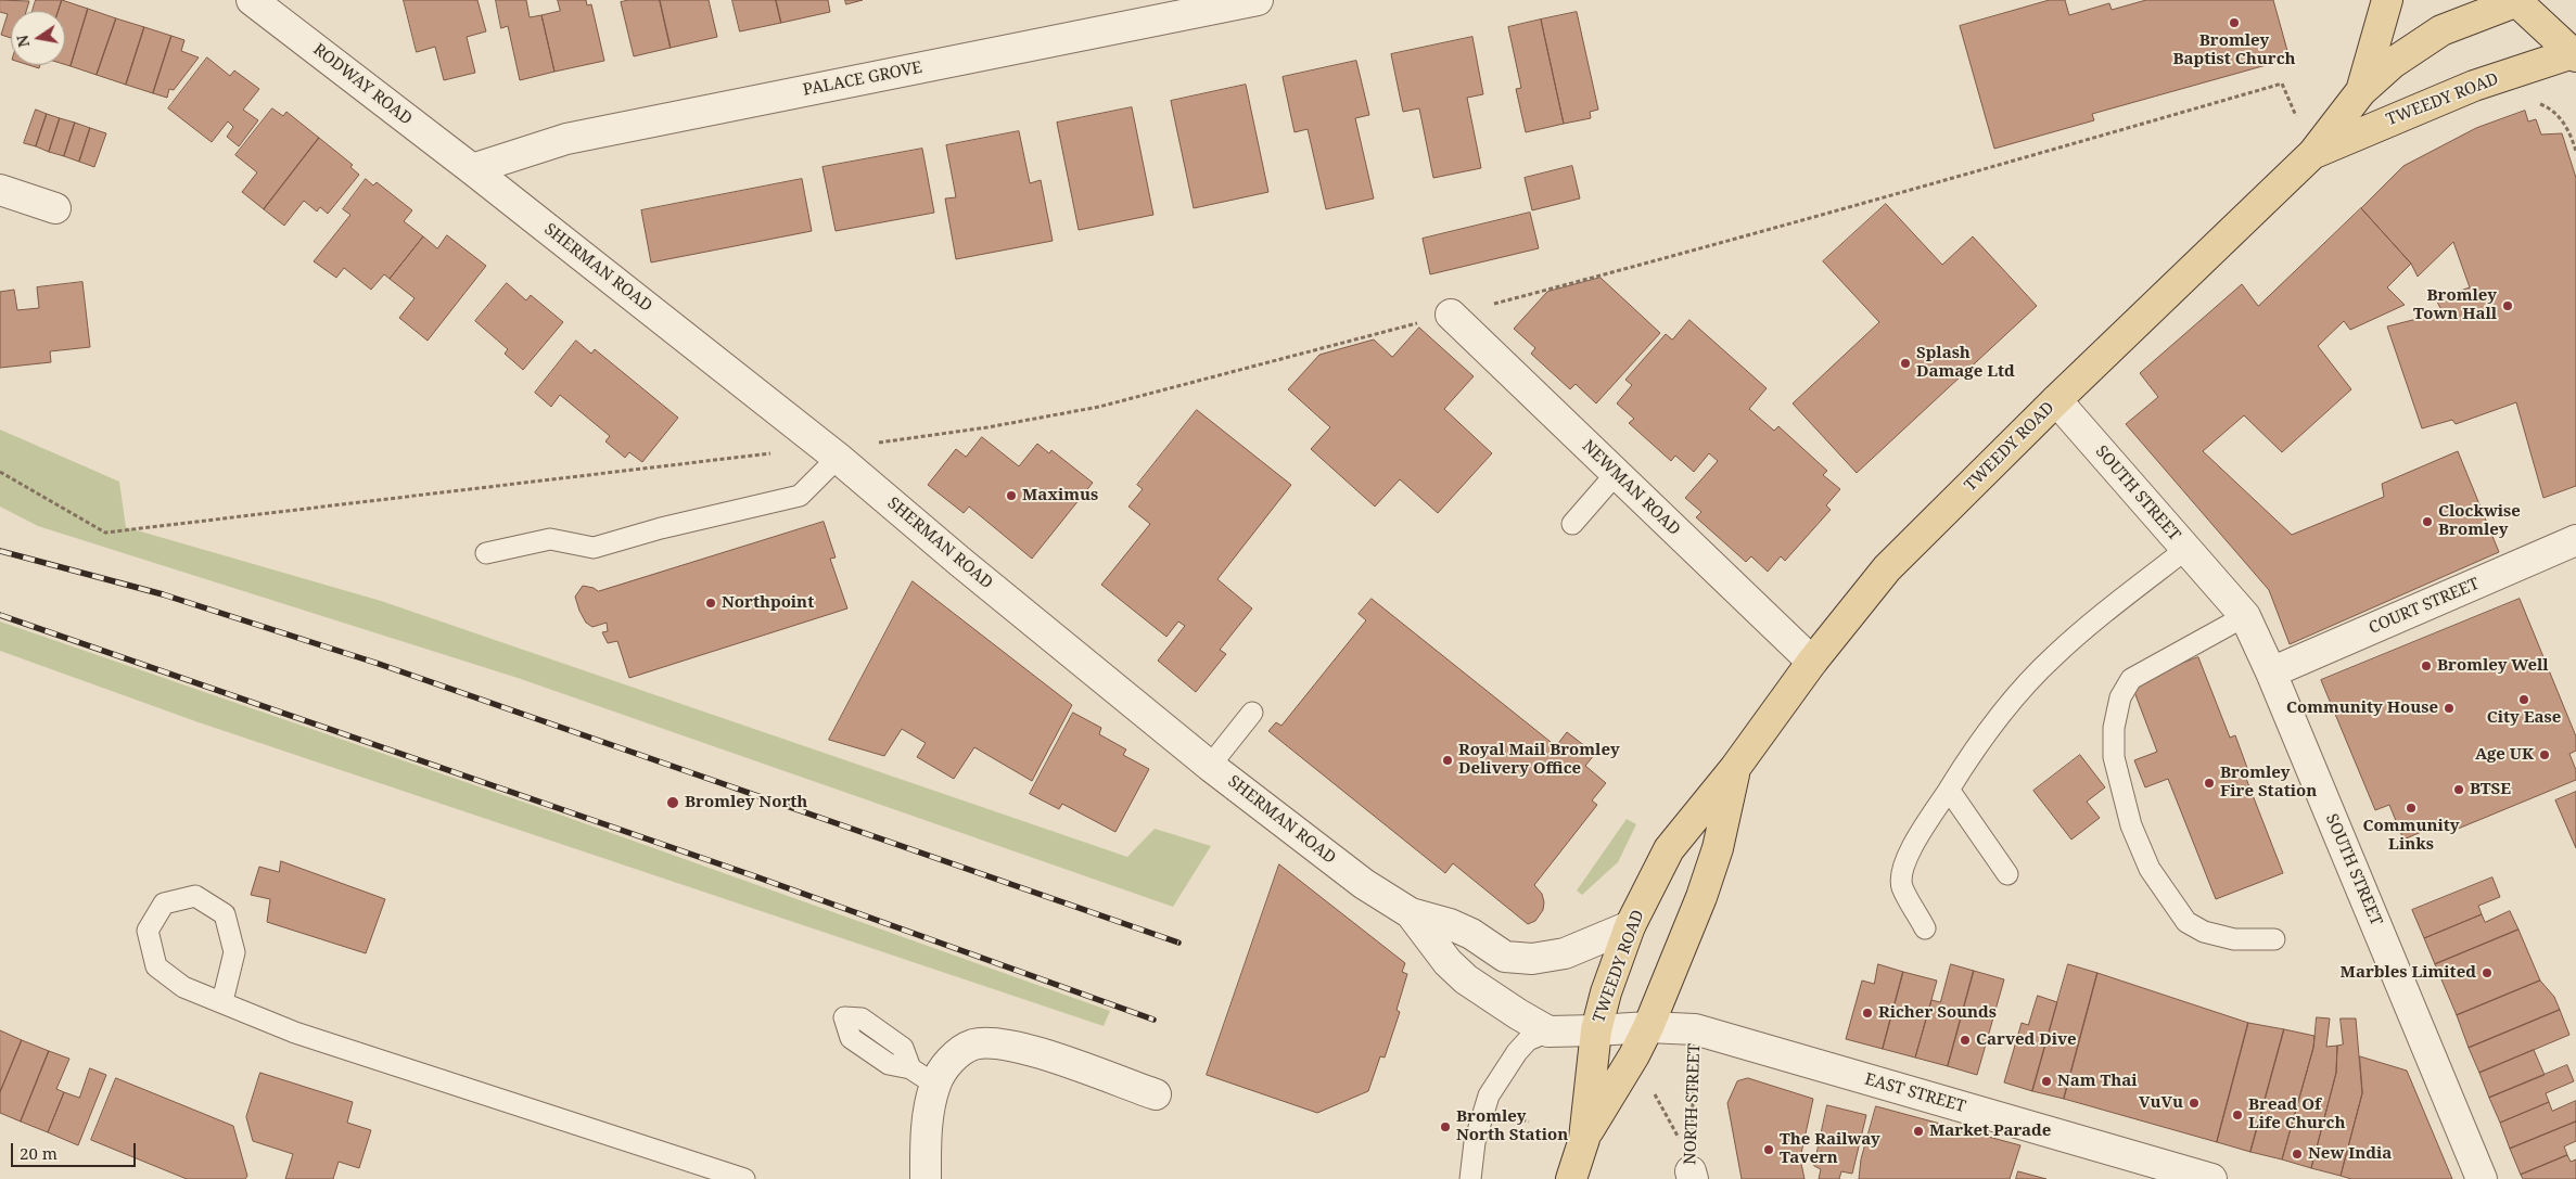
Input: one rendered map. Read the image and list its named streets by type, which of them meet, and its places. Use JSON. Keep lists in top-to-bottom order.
{
  "streets": {
    "main road": ["TWEEDY ROAD"],
    "street": [
      "PALACE GROVE",
      "RODWAY ROAD",
      "SHERMAN ROAD",
      "NEWMAN ROAD",
      "SOUTH STREET",
      "COURT STREET",
      "EAST STREET"
    ],
    "path": ["NORTH STREET"]
  },
  "crossings": [
    ["PALACE GROVE", "RODWAY ROAD"],
    ["PALACE GROVE", "SHERMAN ROAD"],
    ["RODWAY ROAD", "SHERMAN ROAD"],
    ["TWEEDY ROAD", "SHERMAN ROAD"],
    ["TWEEDY ROAD", "NEWMAN ROAD"],
    ["TWEEDY ROAD", "SOUTH STREET"],
    ["TWEEDY ROAD", "EAST STREET"],
    ["SOUTH STREET", "COURT STREET"],
    ["EAST STREET", "NORTH STREET"]
  ],
  "places": [
    "Bromley Baptist Church",
    "Bromley Town Hall",
    "Splash Damage Ltd",
    "Maximus",
    "Clockwise Bromley",
    "Northpoint",
    "Bromley Well",
    "City Ease",
    "Community House",
    "Age UK",
    "Royal Mail Bromley Delivery Office",
    "Bromley Fire Station",
    "BTSE",
    "Bromley North",
    "Community Links",
    "Marbles Limited",
    "Richer Sounds",
    "Carved Dive",
    "Nam Thai",
    "VuVu",
    "Bread Of Life Church",
    "Bromley North Station",
    "Market Parade",
    "The Railway Tavern",
    "New India"
  ],
  "scale_bar": "20 m",
  "north": "left"
}
